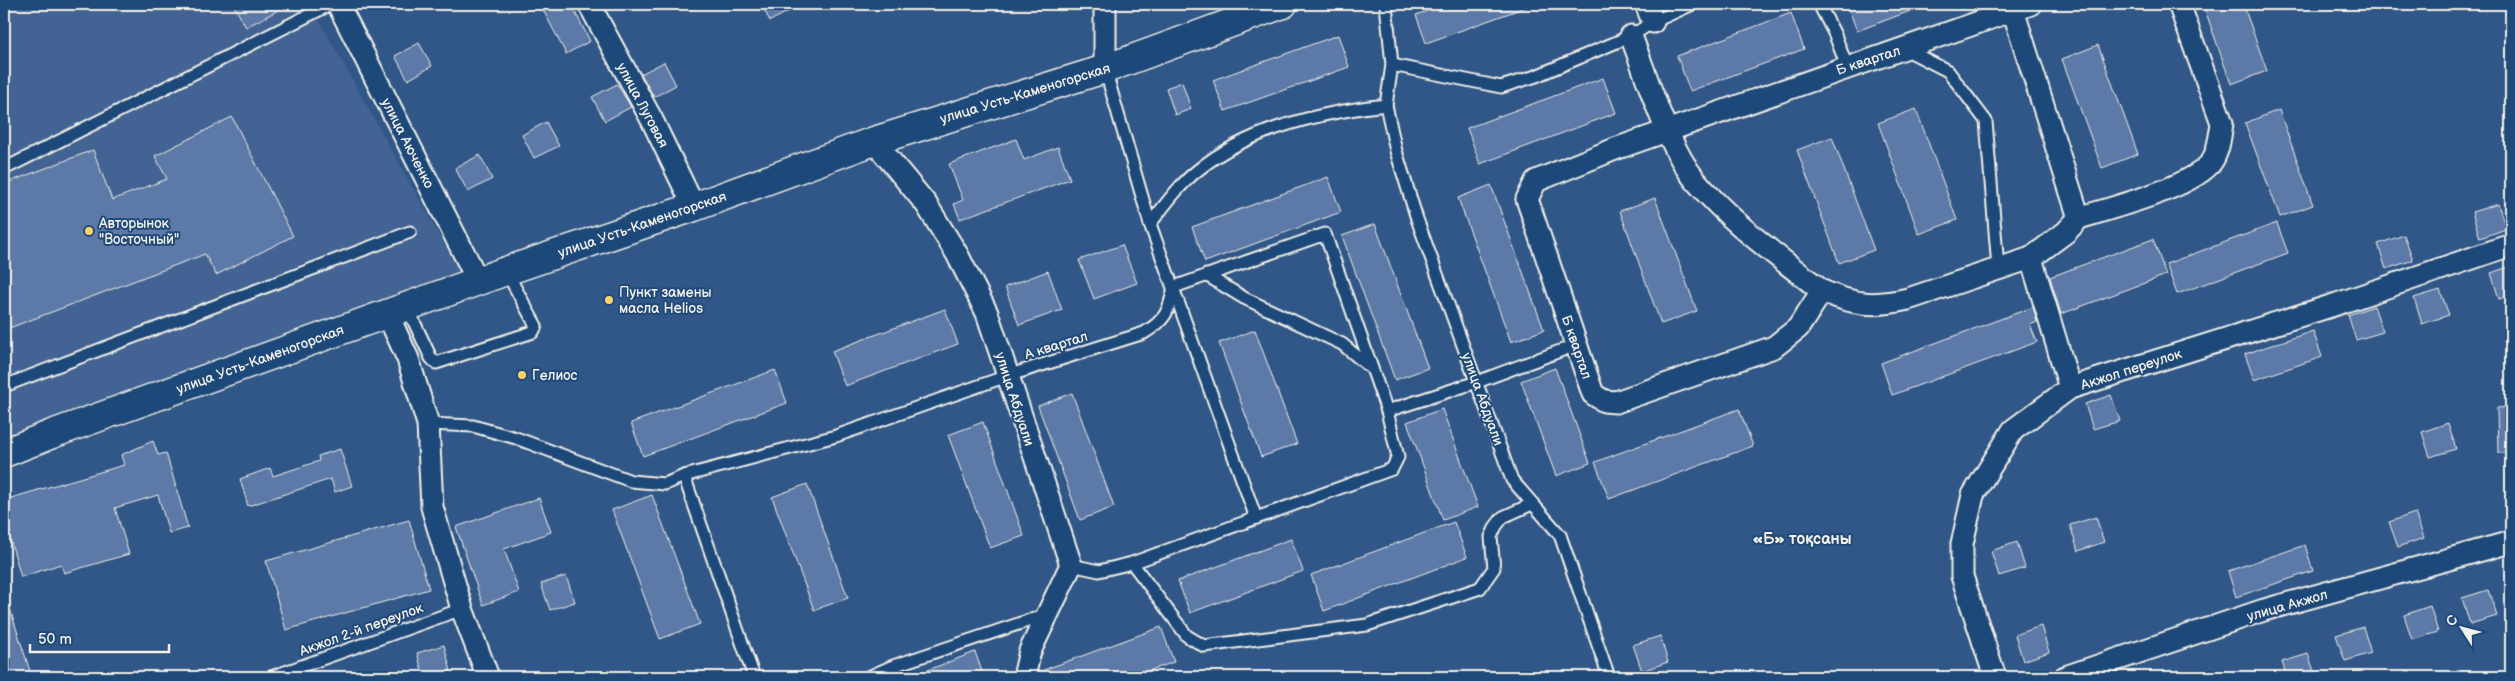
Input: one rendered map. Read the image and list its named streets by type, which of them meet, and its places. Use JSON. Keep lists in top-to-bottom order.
{
  "streets": {
    "street": [
      "Б квартал",
      "улица Усть-Каменогорская",
      "улица Луговая",
      "улица Аюченко",
      "Акжол переулок",
      "улица Абдуали",
      "улица Акжол"
    ],
    "lane": ["А квартал", "Акжол 2-й переулок"]
  },
  "crossings": [
    ["улица Усть-Каменогорская", "улица Луговая"],
    ["улица Усть-Каменогорская", "улица Аюченко"],
    ["улица Усть-Каменогорская", "улица Абдуали"],
    ["А квартал", "улица Абдуали"]
  ],
  "districts": ["«Б» тоқсаны"],
  "places": ["Авторынок \"Восточный\"", "Пункт замены масла Helios", "Гелиос"],
  "scale_bar": "50 m",
  "north": "top left"
}
